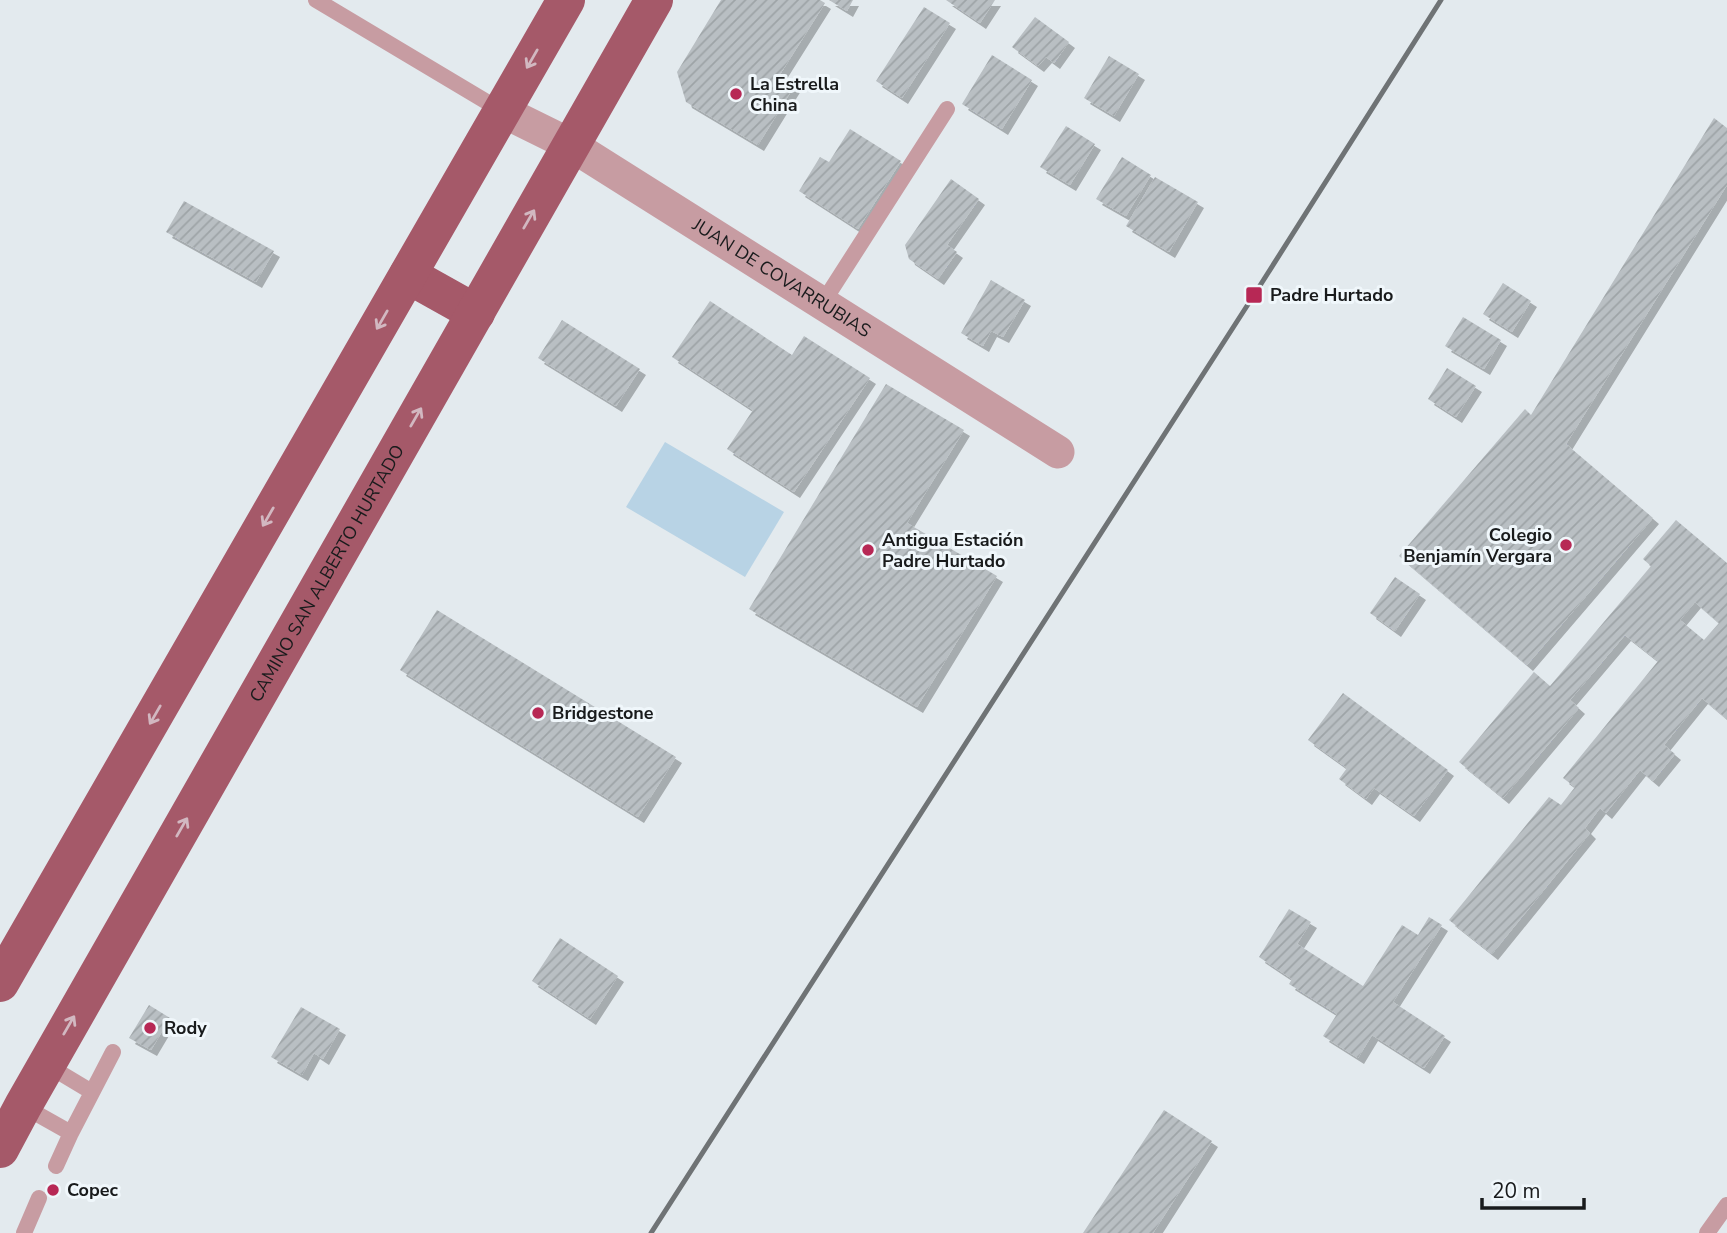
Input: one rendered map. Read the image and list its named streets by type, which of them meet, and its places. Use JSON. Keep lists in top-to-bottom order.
{
  "streets": {
    "main road": ["CAMINO SAN ALBERTO HURTADO"],
    "street": ["JUAN DE COVARRUBIAS"]
  },
  "crossings": [
    ["JUAN DE COVARRUBIAS", "CAMINO SAN ALBERTO HURTADO"]
  ],
  "places": {
    "other": [
      "La Estrella China",
      "Colegio Benjamín Vergara",
      "Antigua Estación Padre Hurtado",
      "Bridgestone",
      "Rody",
      "Copec"
    ],
    "transit": ["Padre Hurtado"]
  },
  "scale_bar": "20 m"
}
